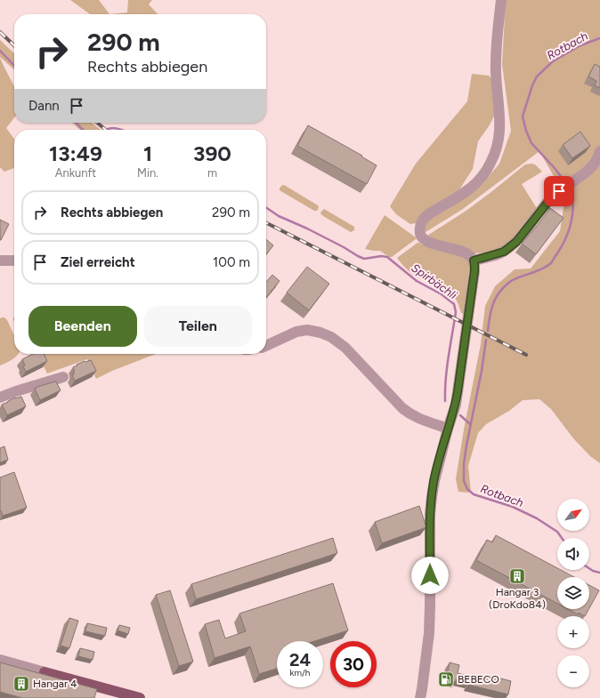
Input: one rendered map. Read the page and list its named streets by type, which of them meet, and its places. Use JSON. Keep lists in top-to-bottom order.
{
  "water": ["Rotbach", "Spirbächli"],
  "places": {
    "building": ["Hangar 3 (DroKdo84)", "Hangar 4"],
    "fuel station": ["BEBECO"]
  },
  "north": "top right",
  "page": {
    "turn": ["290 m", "Rechts abbiegen"],
    "then": "Dann",
    "eta": [
      "13:49",
      "Ankunft",
      "1",
      "Min.",
      "390",
      "m"
    ],
    "list": [
      {
        "name": "Rechts abbiegen",
        "value": "290 m"
      },
      {
        "name": "Ziel erreicht",
        "value": "100 m"
      }
    ],
    "buttons": ["Beenden", "Teilen"],
    "map_buttons": ["+", "−"],
    "speed": "24 km/h",
    "limit": "30"
  }
}
